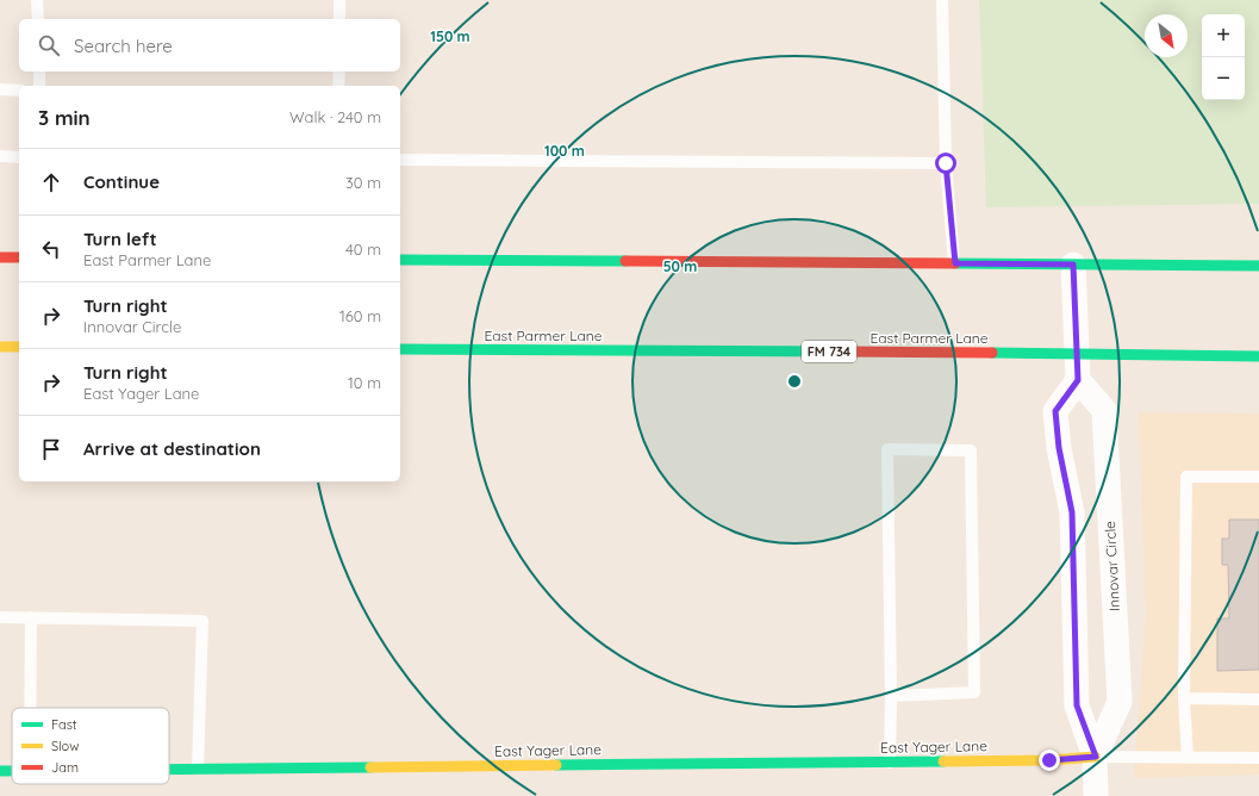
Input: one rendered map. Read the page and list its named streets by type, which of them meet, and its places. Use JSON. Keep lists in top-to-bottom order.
{
  "streets": {
    "main road": ["East Parmer Lane", "FM 734", "East Yager Lane"],
    "street": ["Innovar Circle"]
  },
  "crossings": [
    ["Innovar Circle", "East Yager Lane"]
  ],
  "legend": ["Fast", "Slow", "Jam"],
  "north": "bottom right",
  "page": {
    "map_buttons": ["+", "−"],
    "search": "Search here",
    "heading": ["3 min", "Walk · 240 m"],
    "list": [
      ["Continue", "30 m"],
      ["Turn left", "East Parmer Lane", "40 m"],
      ["Turn right", "Innovar Circle", "160 m"],
      ["Turn right", "East Yager Lane", "10 m"],
      "Arrive at destination"
    ]
  },
  "rings": ["150 m", "100 m", "50 m"]
}
